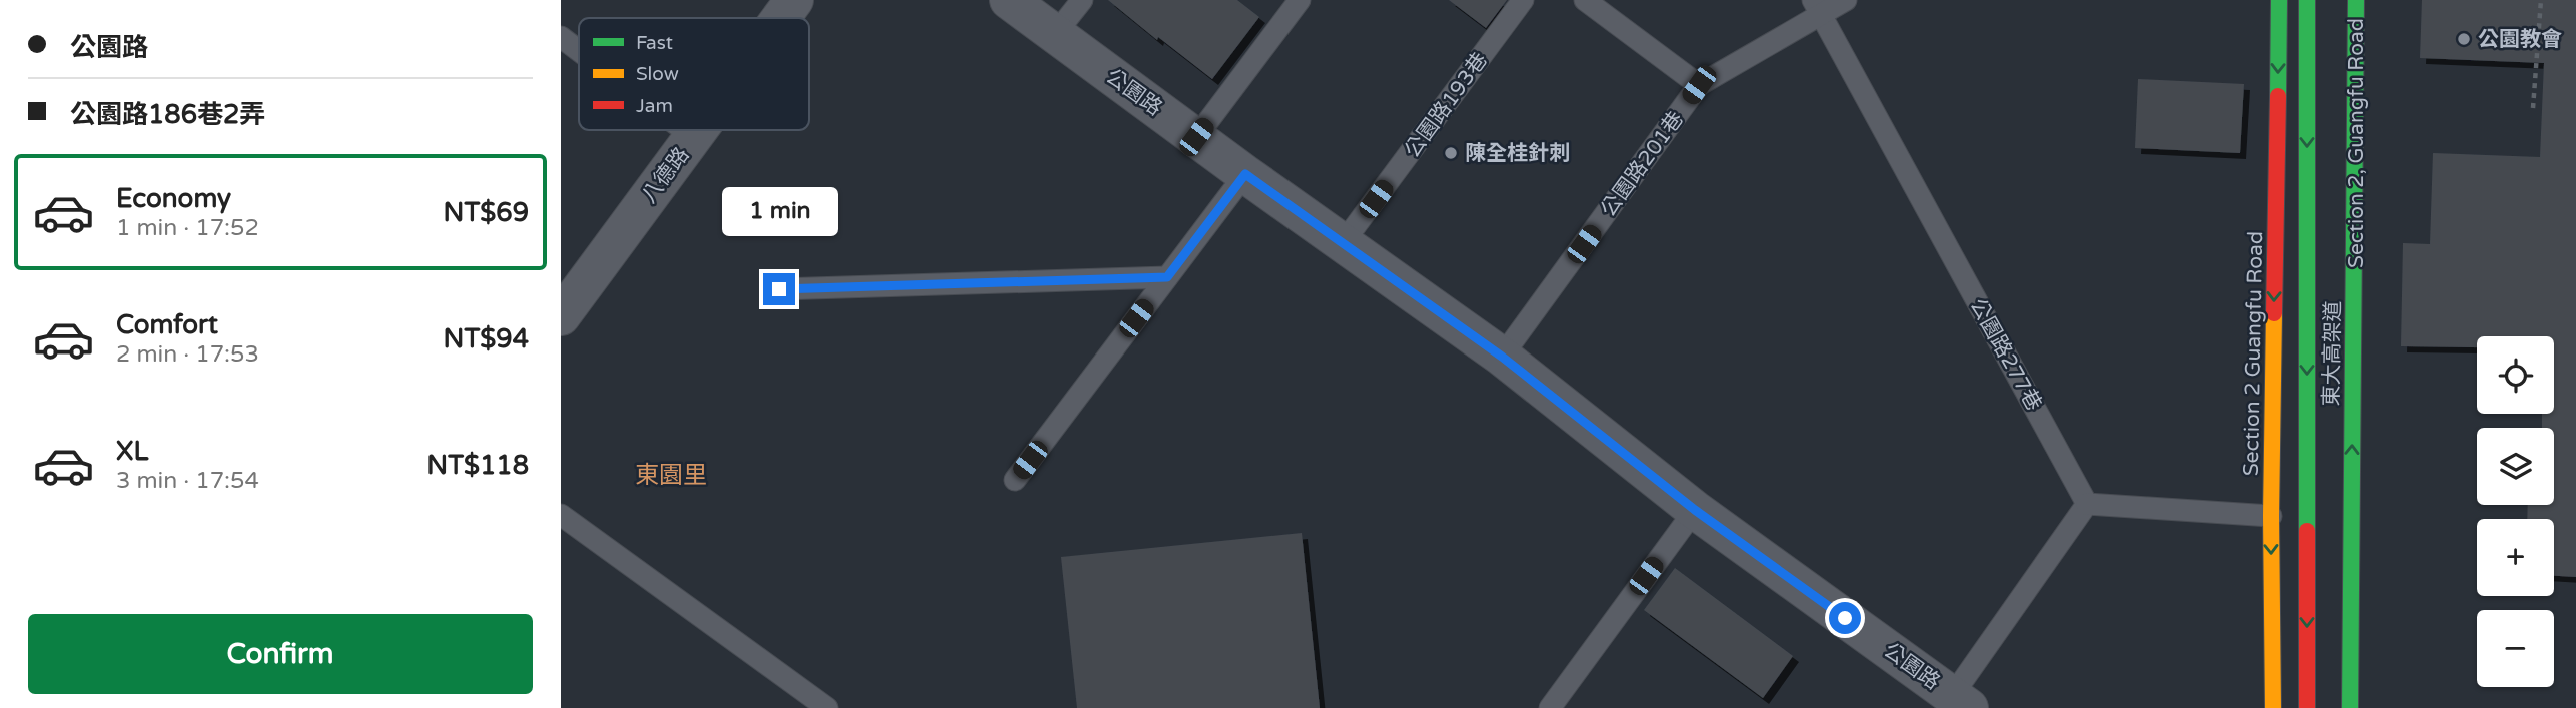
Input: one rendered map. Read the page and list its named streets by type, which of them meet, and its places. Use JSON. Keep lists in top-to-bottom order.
{
  "streets": {
    "main road": ["Section 2 Guangfu Road", "東大高架道"],
    "street": ["公園路", "八德路"],
    "lane": ["公園路193巷", "公園路201巷", "公園路277巷"]
  },
  "crossings": [
    ["公園路", "公園路193巷"],
    ["公園路", "公園路201巷"],
    ["公園路201巷", "公園路277巷"]
  ],
  "one_way": ["Section 2 Guangfu Road"],
  "districts": ["東園里"],
  "places": ["公園教會", "陳全桂針刺"],
  "legend": ["Fast", "Slow", "Jam"],
  "page": {
    "banner": ["公園路", "公園路186巷2弄"],
    "list": [
      {
        "name": "Economy",
        "note": "1 min · 17:52",
        "value": "NT$69"
      },
      {
        "name": "Comfort",
        "note": "2 min · 17:53",
        "value": "NT$94"
      },
      {
        "name": "XL",
        "note": "3 min · 17:54",
        "value": "NT$118"
      }
    ],
    "bubble": "1 min",
    "map_buttons": ["+", "−"],
    "buttons": "Confirm"
  }
}
